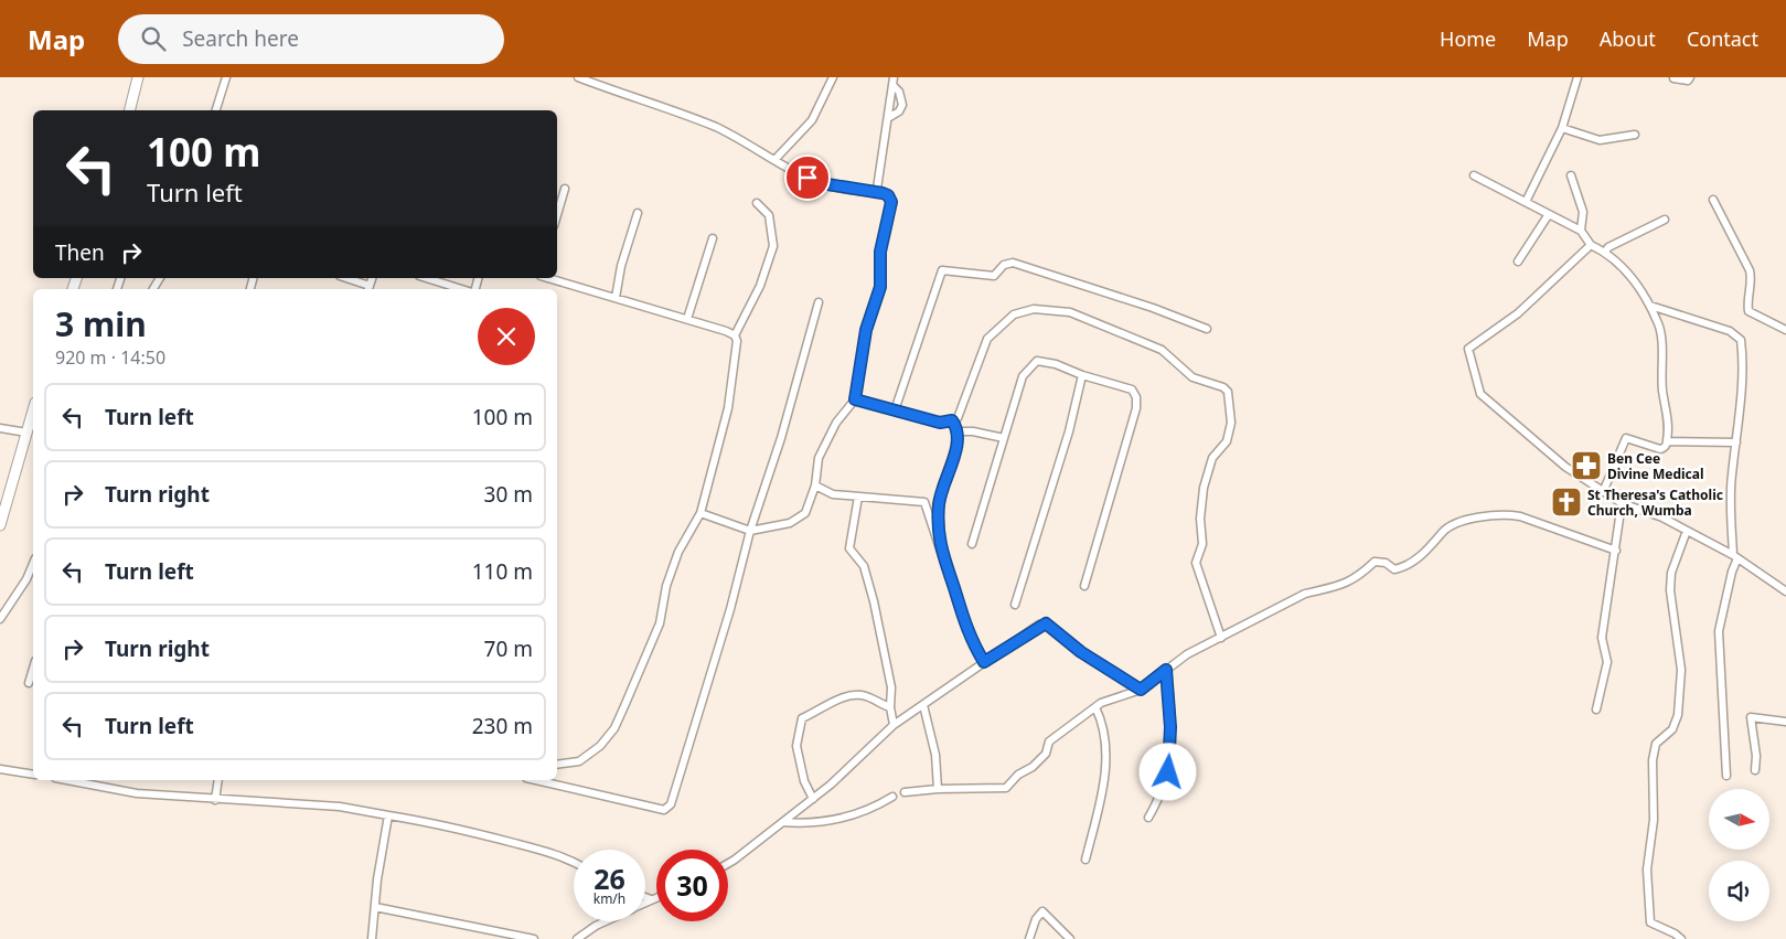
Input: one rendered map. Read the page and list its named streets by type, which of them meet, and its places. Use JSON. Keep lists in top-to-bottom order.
{
  "places": {
    "pharmacy": ["Ben Cee Divine Medical"],
    "church": ["St Theresa's Catholic Church, Wumba"]
  },
  "north": "right",
  "page": {
    "header": "Map",
    "search": "Search here",
    "nav": [
      "Home",
      "Map",
      "About",
      "Contact"
    ],
    "turn": ["100 m", "Turn left"],
    "then": "Then",
    "heading": ["3 min", "920 m · 14:50"],
    "list": [
      {
        "name": "Turn left",
        "value": "100 m"
      },
      {
        "name": "Turn right",
        "value": "30 m"
      },
      {
        "name": "Turn left",
        "value": "110 m"
      },
      {
        "name": "Turn right",
        "value": "70 m"
      },
      {
        "name": "Turn left",
        "value": "230 m"
      }
    ],
    "speed": "26 km/h",
    "limit": "30"
  }
}
